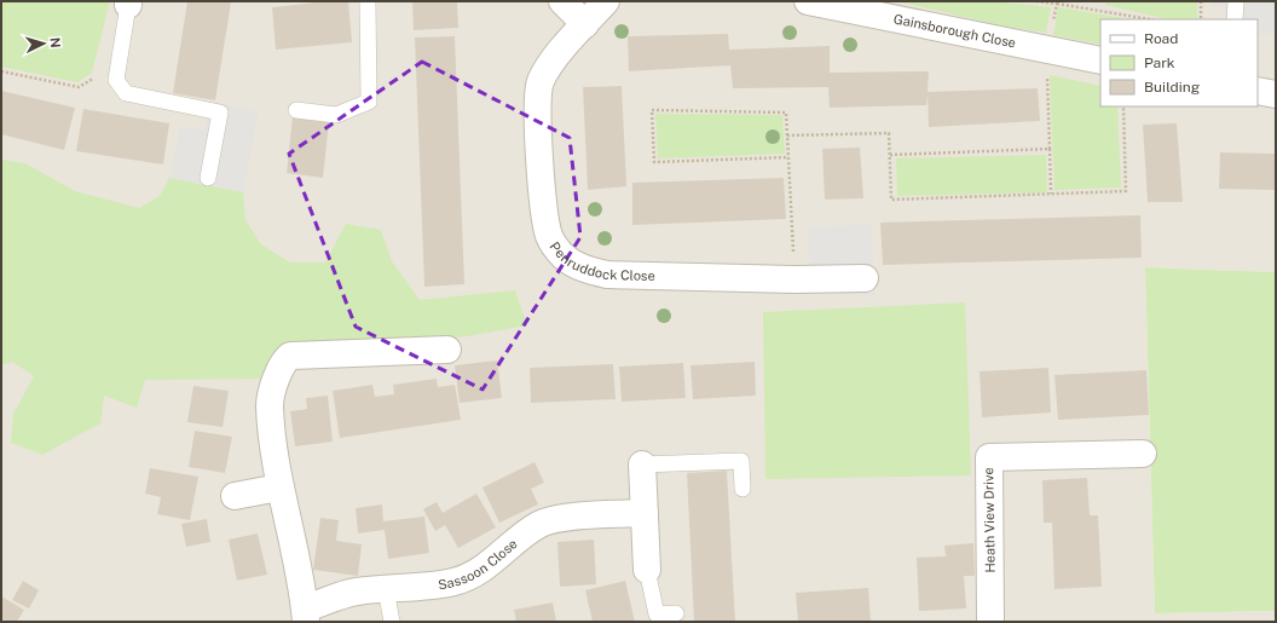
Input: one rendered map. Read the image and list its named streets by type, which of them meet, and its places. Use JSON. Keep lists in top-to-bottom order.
{
  "streets": {
    "street": [
      "Gainsborough Close",
      "Penruddock Close",
      "Heath View Drive",
      "Sassoon Close"
    ]
  },
  "legend": ["Road", "Park", "Building"],
  "north": "right"
}
